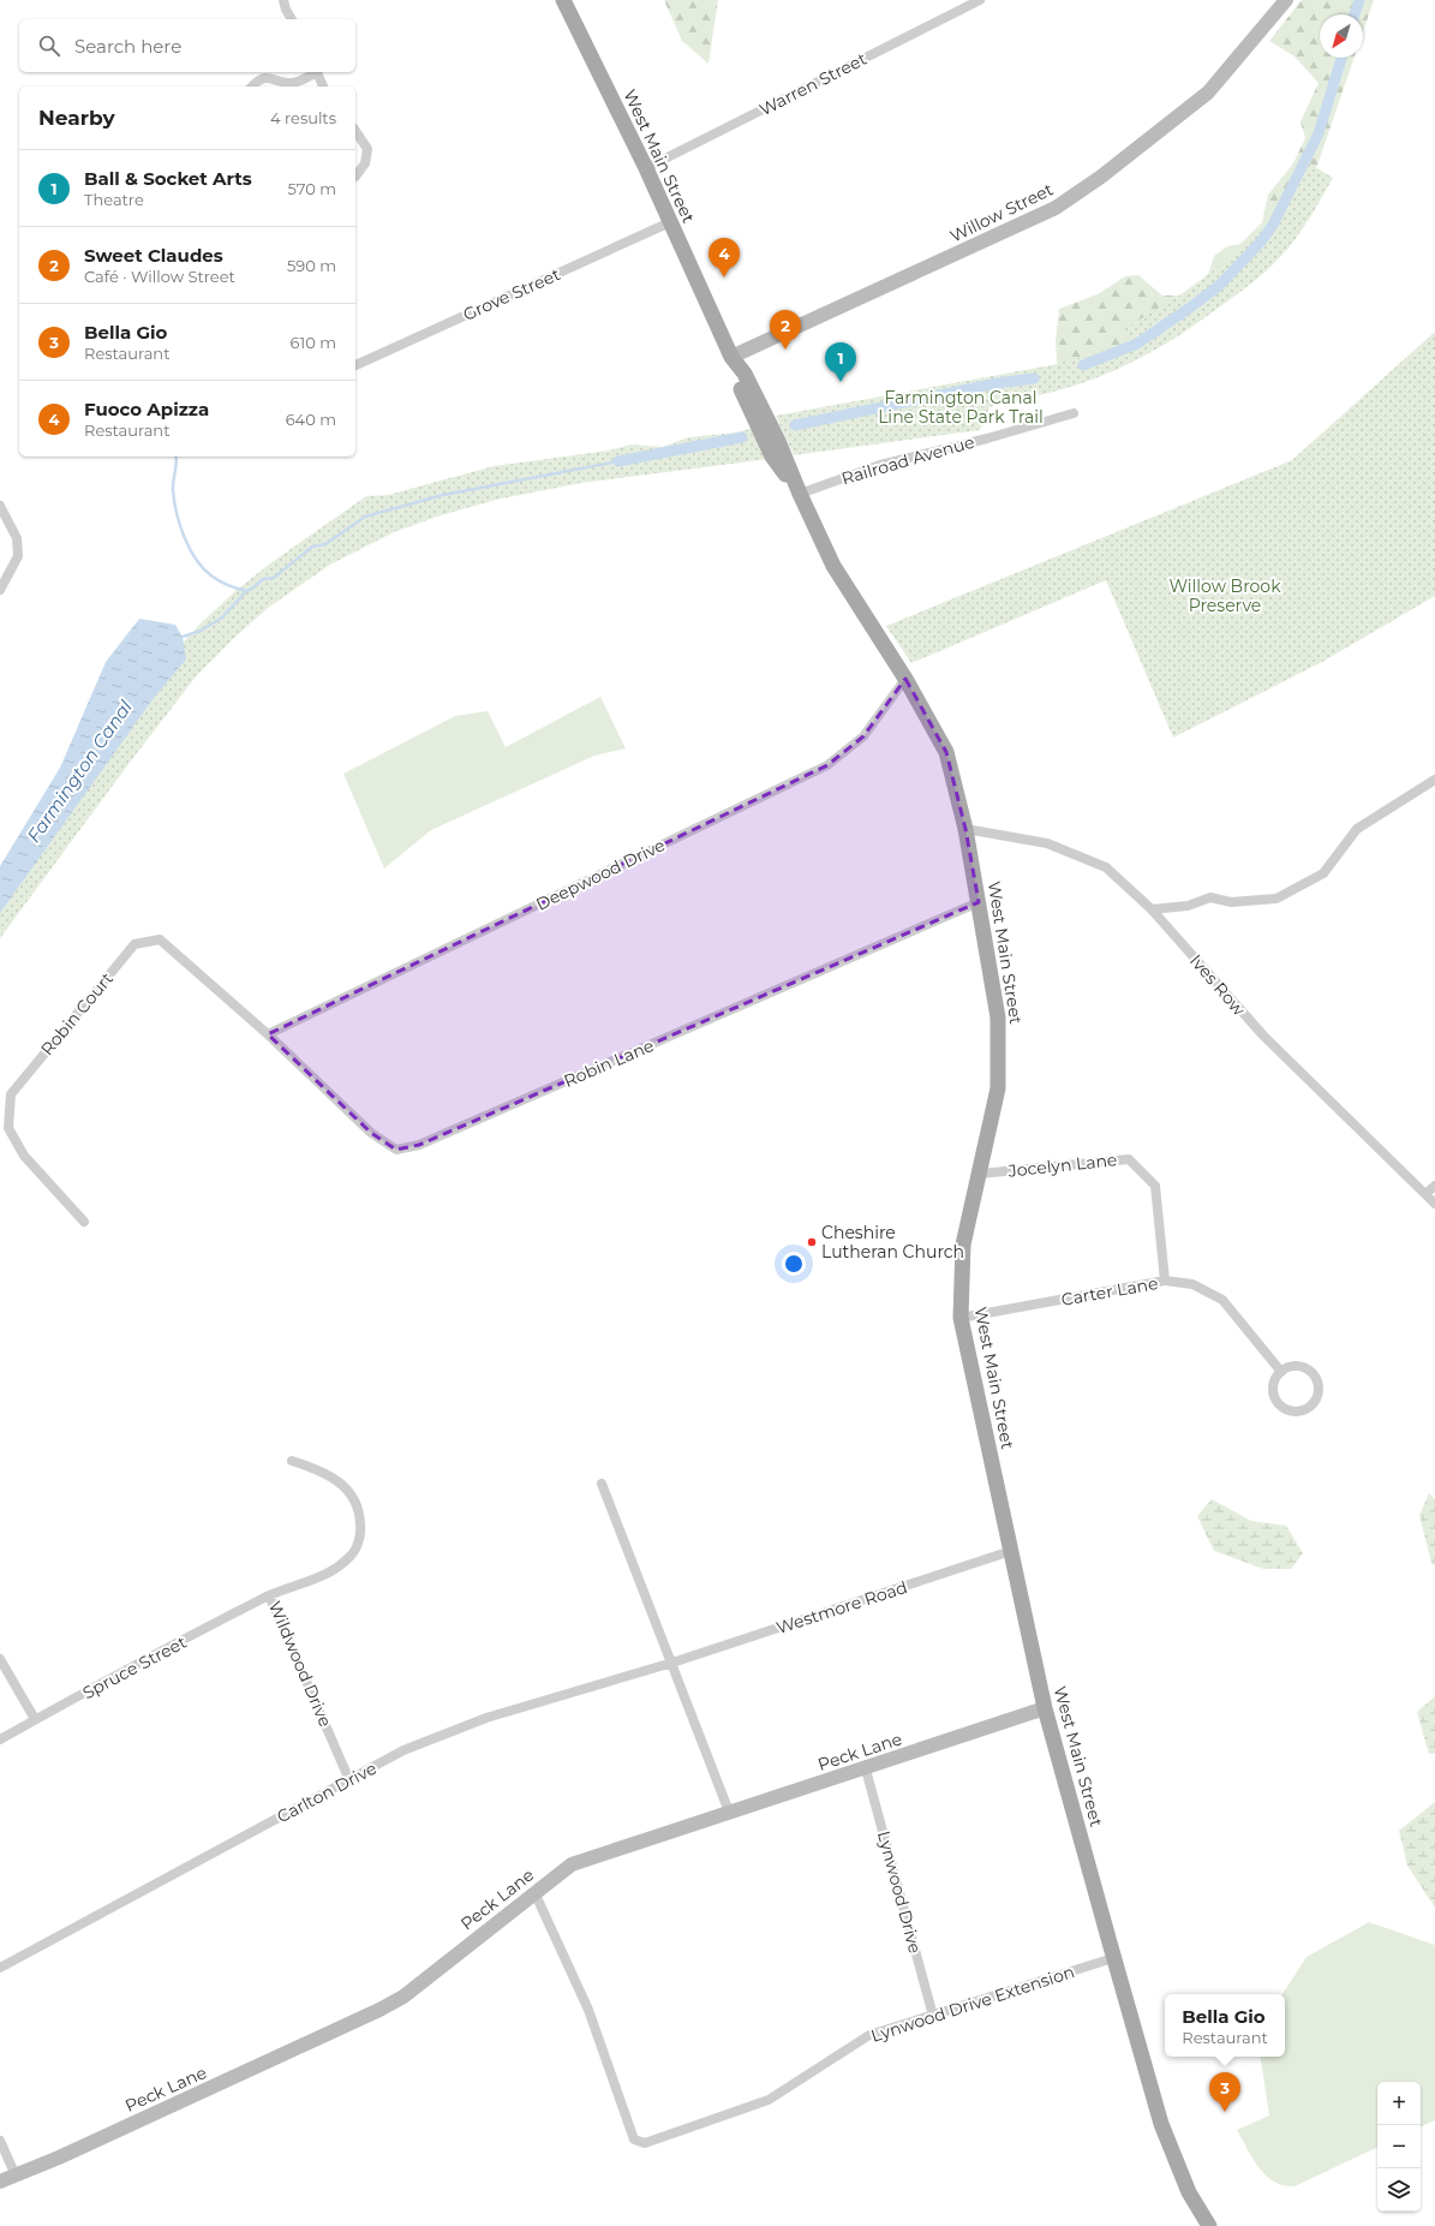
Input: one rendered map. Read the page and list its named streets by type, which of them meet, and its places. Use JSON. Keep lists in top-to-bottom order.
{
  "streets": {
    "main road": ["West Main Street"],
    "street": [
      "Warren Street",
      "Willow Street",
      "Grove Street",
      "Railroad Avenue",
      "Deepwood Drive",
      "Ives Row",
      "Robin Court",
      "Robin Lane",
      "Jocelyn Lane",
      "Carter Lane",
      "Westmore Road",
      "Wildwood Drive",
      "Spruce Street",
      "Peck Lane",
      "Carlton Drive",
      "Lynwood Drive",
      "Lynwood Drive Extension"
    ]
  },
  "crossings": [
    ["Warren Street", "West Main Street"],
    ["West Main Street", "Willow Street"],
    ["West Main Street", "Grove Street"],
    ["West Main Street", "Railroad Avenue"],
    ["West Main Street", "Deepwood Drive"],
    ["West Main Street", "Ives Row"],
    ["West Main Street", "Robin Lane"],
    ["West Main Street", "Jocelyn Lane"],
    ["West Main Street", "Carter Lane"],
    ["West Main Street", "Westmore Road"],
    ["West Main Street", "Peck Lane"],
    ["West Main Street", "Lynwood Drive Extension"],
    ["Deepwood Drive", "Robin Court"],
    ["Deepwood Drive", "Robin Lane"],
    ["Robin Court", "Robin Lane"],
    ["Jocelyn Lane", "Carter Lane"],
    ["Westmore Road", "Carlton Drive"],
    ["Wildwood Drive", "Spruce Street"],
    ["Wildwood Drive", "Carlton Drive"],
    ["Peck Lane", "Lynwood Drive"],
    ["Peck Lane", "Lynwood Drive Extension"],
    ["Lynwood Drive", "Lynwood Drive Extension"]
  ],
  "water": ["Farmington Canal"],
  "parks": ["Farmington Canal Line State Park Trail", "Willow Brook Preserve"],
  "places": ["Cheshire Lutheran Church"],
  "north": "bottom left",
  "page": {
    "search": "Search here",
    "heading": ["Nearby", "4 results"],
    "list": [
      {
        "mark": "1",
        "name": "Ball & Socket Arts",
        "note": "Theatre",
        "value": "570 m"
      },
      {
        "mark": "2",
        "name": "Sweet Claudes",
        "note": "Café · Willow Street",
        "value": "590 m"
      },
      {
        "mark": "3",
        "name": "Bella Gio",
        "note": "Restaurant",
        "value": "610 m"
      },
      {
        "mark": "4",
        "name": "Fuoco Apizza",
        "note": "Restaurant",
        "value": "640 m"
      }
    ],
    "pins": [
      "4",
      "2",
      "1",
      "3"
    ],
    "popup": ["Bella Gio", "Restaurant"],
    "map_buttons": ["+", "−"]
  }
}
